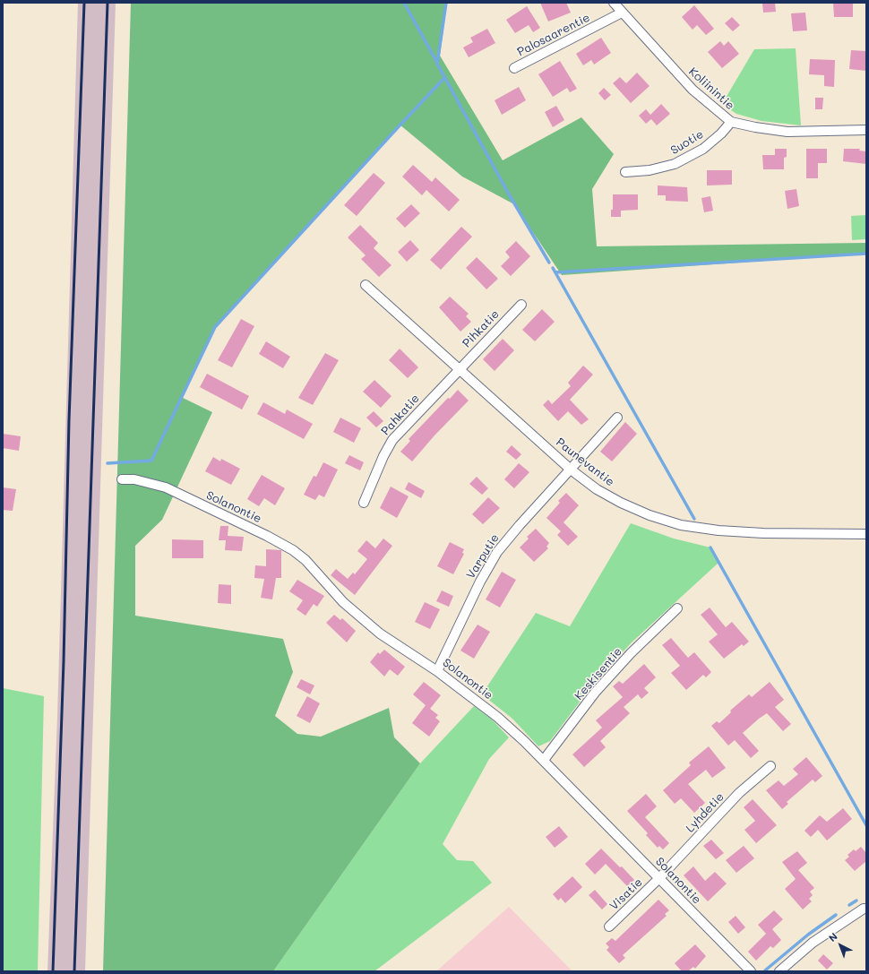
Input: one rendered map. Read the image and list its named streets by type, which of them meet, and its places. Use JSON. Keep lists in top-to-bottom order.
{
  "streets": {
    "street": [
      "Palosaarentie",
      "Koliinintie",
      "Suotie",
      "Pihkatie",
      "Pahkatie",
      "Paunevantie",
      "Solanontie",
      "Varputie",
      "Keskisentie",
      "Lyhdetie",
      "Visatie"
    ]
  },
  "crossings": [
    ["Palosaarentie", "Koliinintie"],
    ["Koliinintie", "Suotie"],
    ["Pihkatie", "Pahkatie"],
    ["Pihkatie", "Paunevantie"],
    ["Pahkatie", "Paunevantie"],
    ["Paunevantie", "Varputie"],
    ["Solanontie", "Varputie"],
    ["Solanontie", "Keskisentie"],
    ["Solanontie", "Lyhdetie"],
    ["Solanontie", "Visatie"],
    ["Lyhdetie", "Visatie"]
  ],
  "north": "top left"
}
